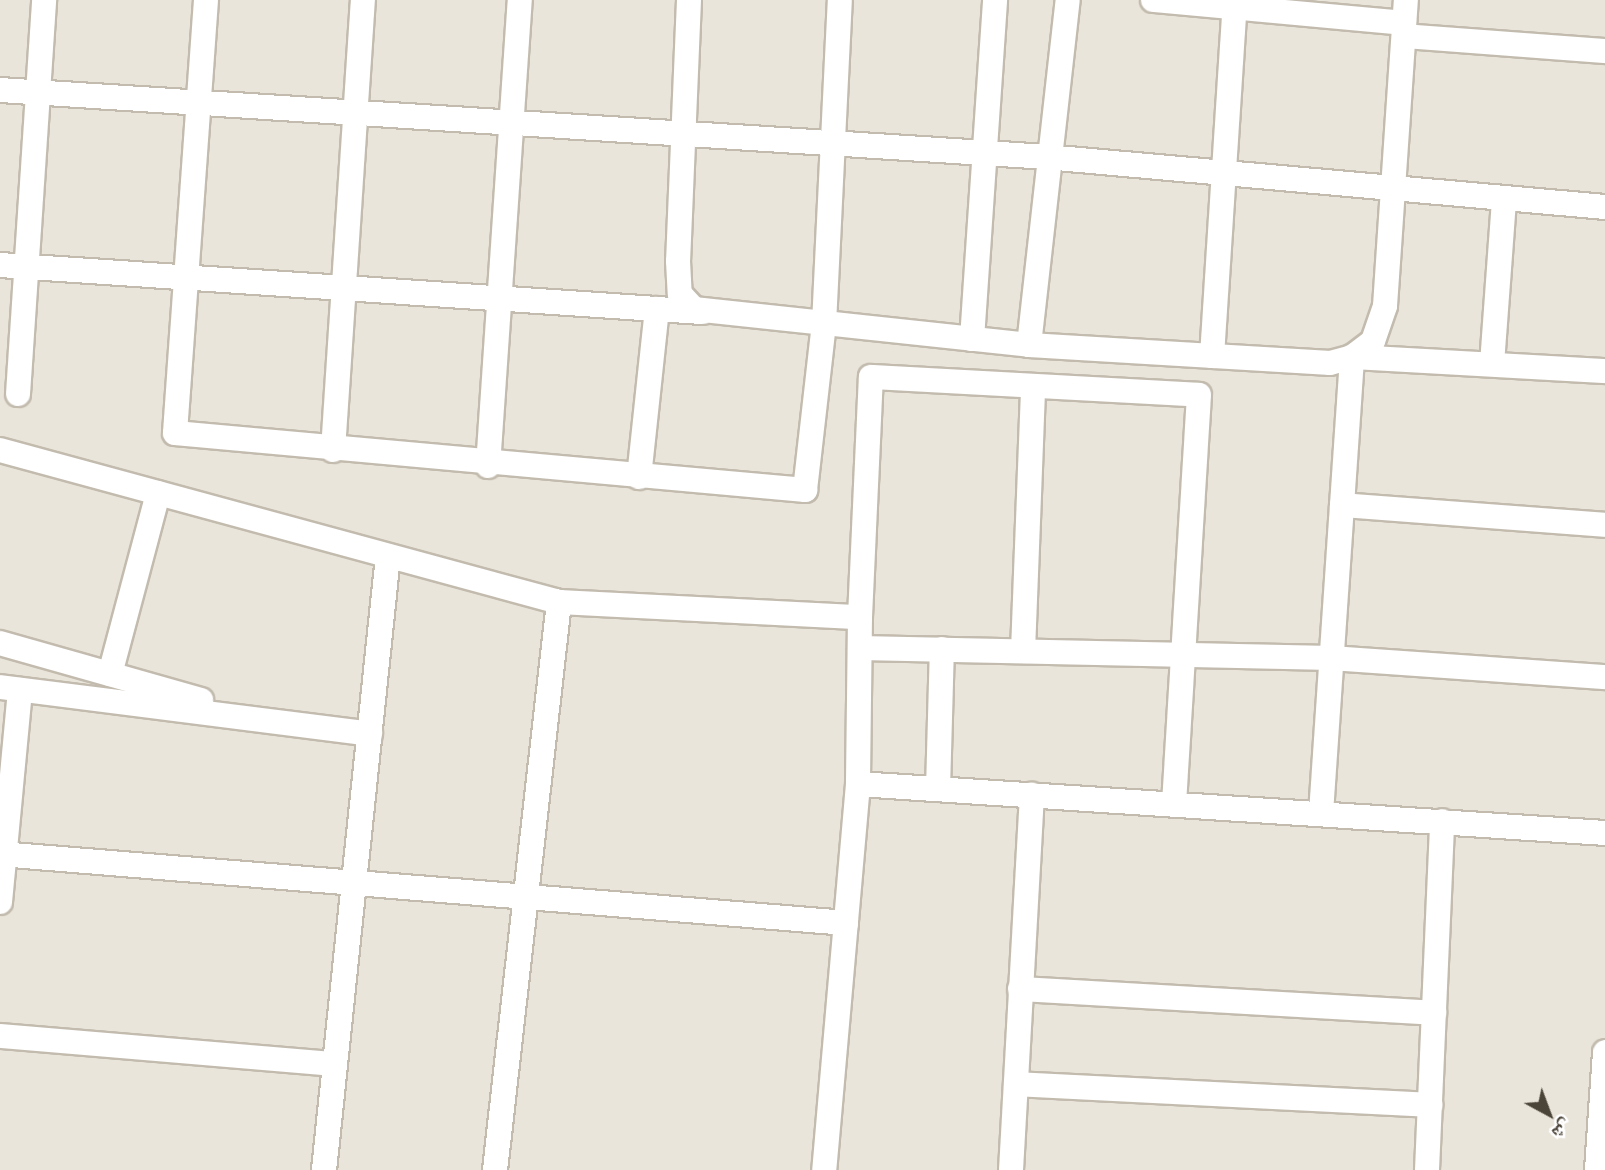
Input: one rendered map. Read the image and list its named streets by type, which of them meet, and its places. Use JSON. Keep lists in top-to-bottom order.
{
  "north": "bottom right"
}
